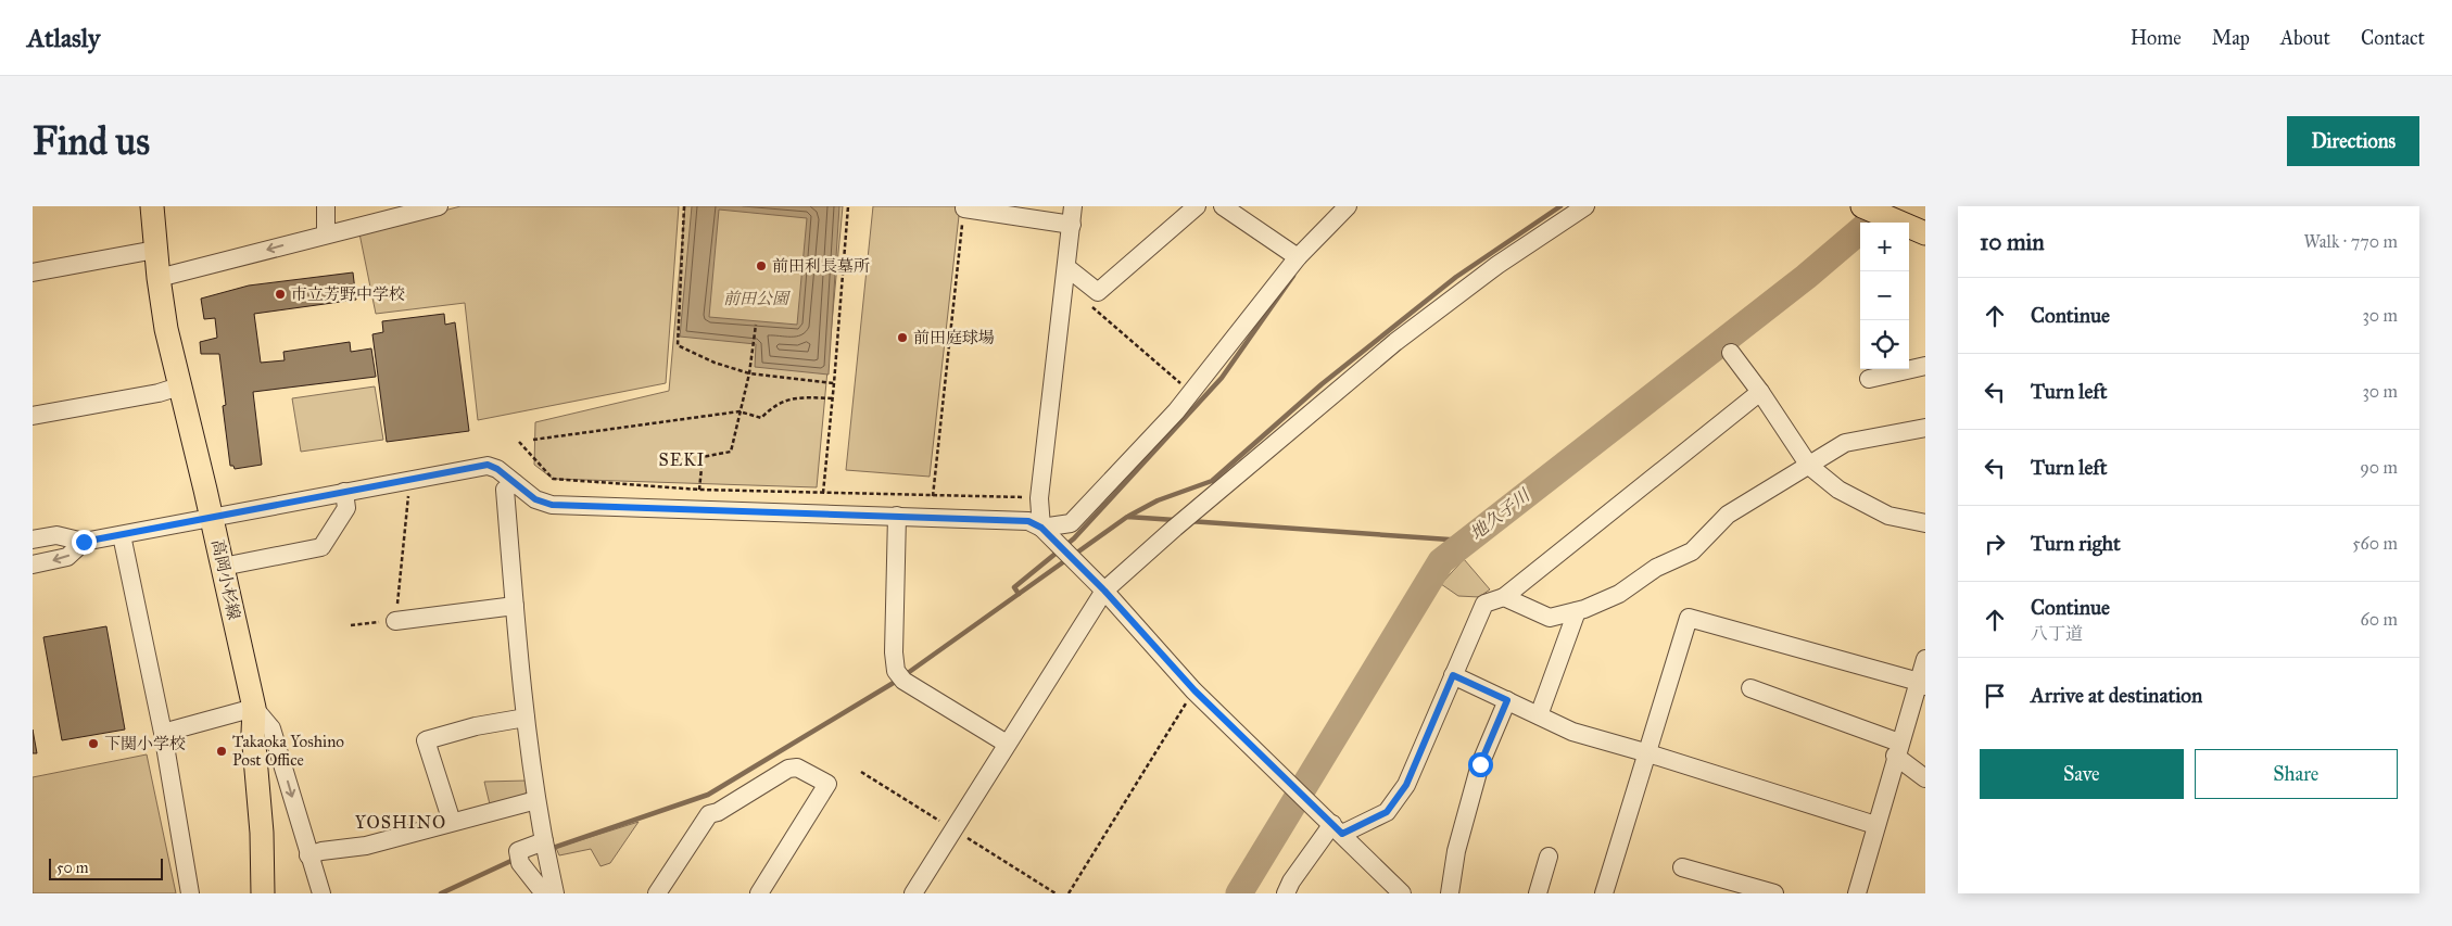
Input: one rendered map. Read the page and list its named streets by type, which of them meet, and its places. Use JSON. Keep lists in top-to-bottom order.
{
  "streets": {
    "main road": ["高岡小杉線"]
  },
  "districts": ["SEKI", "YOSHINO"],
  "water": ["地久子川"],
  "parks": ["前田公園"],
  "places": [
    "前田利長墓所",
    "市立芳野中学校",
    "前田庭球場",
    "下関小学校",
    "Takaoka Yoshino Post Office"
  ],
  "scale_bar": "50 m",
  "page": {
    "header": "Atlasly",
    "nav": [
      "Home",
      "Map",
      "About",
      "Contact"
    ],
    "buttons": [
      "Directions",
      ["Save", "Share"]
    ],
    "title": "Find us",
    "heading": ["10 min", "Walk · 770 m"],
    "map_buttons": ["+", "−"],
    "list": [
      ["Continue", "30 m"],
      ["Turn left", "30 m"],
      ["Turn left", "90 m"],
      ["Turn right", "560 m"],
      ["Continue", "八丁道", "60 m"],
      "Arrive at destination"
    ],
    "scale": "50 m"
  }
}
